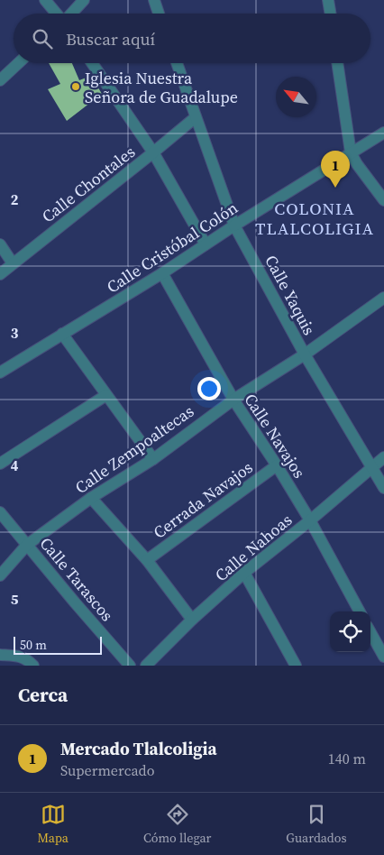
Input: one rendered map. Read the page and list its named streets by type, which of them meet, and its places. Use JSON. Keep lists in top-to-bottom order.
{
  "streets": {
    "street": [
      "Calle Chontales",
      "Calle Cristóbal Colón",
      "Calle Yaquis",
      "Calle Navajos",
      "Calle Zempoaltecas",
      "Cerrada Navajos",
      "Calle Nahoas",
      "Calle Tarascos"
    ]
  },
  "crossings": [
    ["Calle Chontales", "Calle Yaquis"],
    ["Calle Cristóbal Colón", "Calle Yaquis"],
    ["Calle Cristóbal Colón", "Calle Navajos"],
    ["Calle Yaquis", "Calle Zempoaltecas"],
    ["Calle Yaquis", "Calle Nahoas"],
    ["Calle Navajos", "Calle Zempoaltecas"],
    ["Calle Navajos", "Cerrada Navajos"],
    ["Calle Navajos", "Calle Nahoas"],
    ["Calle Zempoaltecas", "Calle Tarascos"]
  ],
  "districts": ["COLONIA TLALCOLIGIA"],
  "places": ["Iglesia Nuestra Señora de Guadalupe"],
  "scale_bar": "50 m",
  "north": "top left",
  "page": {
    "search": "Buscar aquí",
    "pins": "1",
    "scale": "50 m",
    "heading": "Cerca",
    "list": [
      {
        "mark": "1",
        "name": "Mercado Tlalcoligia",
        "note": "Supermercado",
        "value": "140 m"
      }
    ],
    "nav": ["Mapa", "Cómo llegar", "Guardados"]
  },
  "grid": {
    "rows": [
      "2",
      "3",
      "4",
      "5"
    ]
  }
}
